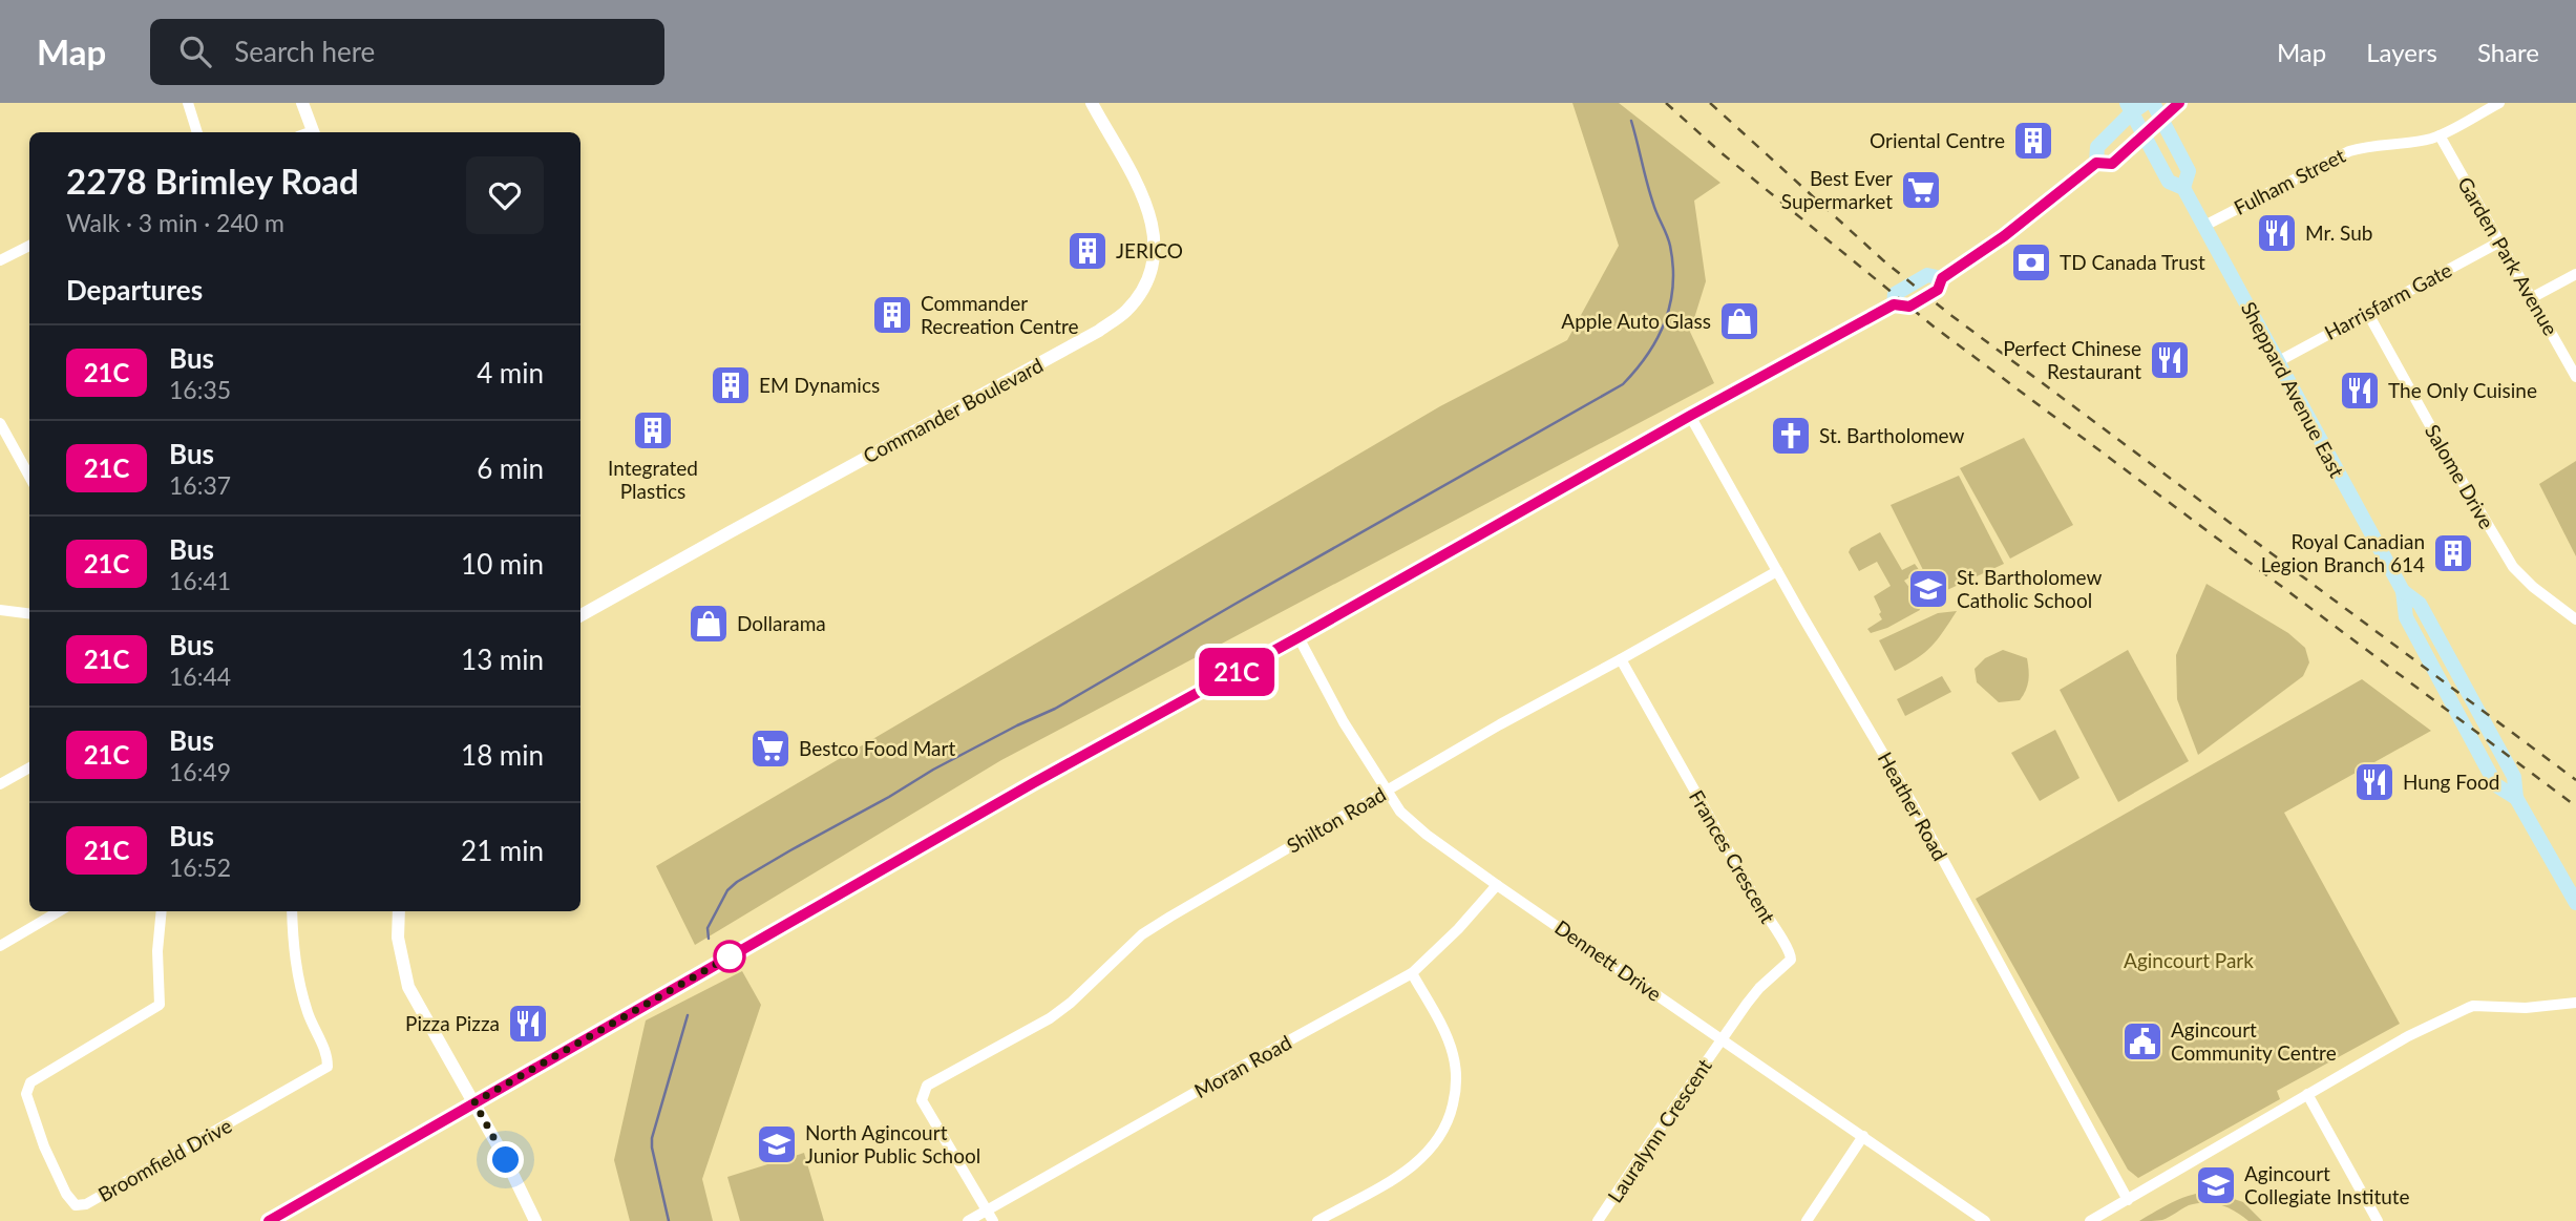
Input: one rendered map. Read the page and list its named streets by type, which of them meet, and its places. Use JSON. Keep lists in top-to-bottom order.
{
  "streets": {
    "main road": ["Sheppard Avenue East"],
    "street": [
      "Fulham Street",
      "Garden Park Avenue",
      "Harrisfarm Gate",
      "Commander Boulevard",
      "Salome Drive",
      "Heather Road",
      "Shilton Road",
      "Frances Crescent",
      "Dennett Drive",
      "Moran Road",
      "Lauralynn Crescent",
      "Broomfield Drive"
    ]
  },
  "crossings": [
    ["Fulham Street", "Garden Park Avenue"],
    ["Fulham Street", "Sheppard Avenue East"],
    ["Garden Park Avenue", "Harrisfarm Gate"],
    ["Harrisfarm Gate", "Sheppard Avenue East"],
    ["Harrisfarm Gate", "Salome Drive"],
    ["Heather Road", "Shilton Road"],
    ["Shilton Road", "Frances Crescent"],
    ["Shilton Road", "Dennett Drive"],
    ["Shilton Road", "Moran Road"],
    ["Frances Crescent", "Dennett Drive"],
    ["Frances Crescent", "Lauralynn Crescent"],
    ["Dennett Drive", "Moran Road"],
    ["Dennett Drive", "Lauralynn Crescent"]
  ],
  "parks": ["Agincourt Park"],
  "places": {
    "building": [
      "Oriental Centre",
      "JERICO",
      "Commander Recreation Centre",
      "EM Dynamics",
      "Integrated Plastics",
      "Royal Canadian Legion Branch 614"
    ],
    "supermarket": ["Best Ever Supermarket", "Bestco Food Mart"],
    "restaurant": [
      "Mr. Sub",
      "Perfect Chinese Restaurant",
      "The Only Cuisine",
      "Hung Food",
      "Pizza Pizza"
    ],
    "bank": ["TD Canada Trust"],
    "shop": ["Apple Auto Glass", "Dollarama"],
    "church": ["St. Bartholomew"],
    "school or university": ["St. Bartholomew Catholic School", "North Agincourt Junior Public School", "Agincourt Collegiate Institute"],
    "public building": ["Agincourt Community Centre"]
  },
  "lines": ["bus line 21C"],
  "page": {
    "header": "Map",
    "search": "Search here",
    "nav": ["Map", "Layers", "Share"],
    "on_map": "21C",
    "heading": [
      ["2278 Brimley Road", "Walk · 3 min · 240 m"],
      "Departures"
    ],
    "list": [
      {
        "mark": "21C",
        "name": "Bus",
        "note": "16:35",
        "value": "4 min"
      },
      {
        "mark": "21C",
        "name": "Bus",
        "note": "16:37",
        "value": "6 min"
      },
      {
        "mark": "21C",
        "name": "Bus",
        "note": "16:41",
        "value": "10 min"
      },
      {
        "mark": "21C",
        "name": "Bus",
        "note": "16:44",
        "value": "13 min"
      },
      {
        "mark": "21C",
        "name": "Bus",
        "note": "16:49",
        "value": "18 min"
      },
      {
        "mark": "21C",
        "name": "Bus",
        "note": "16:52",
        "value": "21 min"
      }
    ]
  }
}
